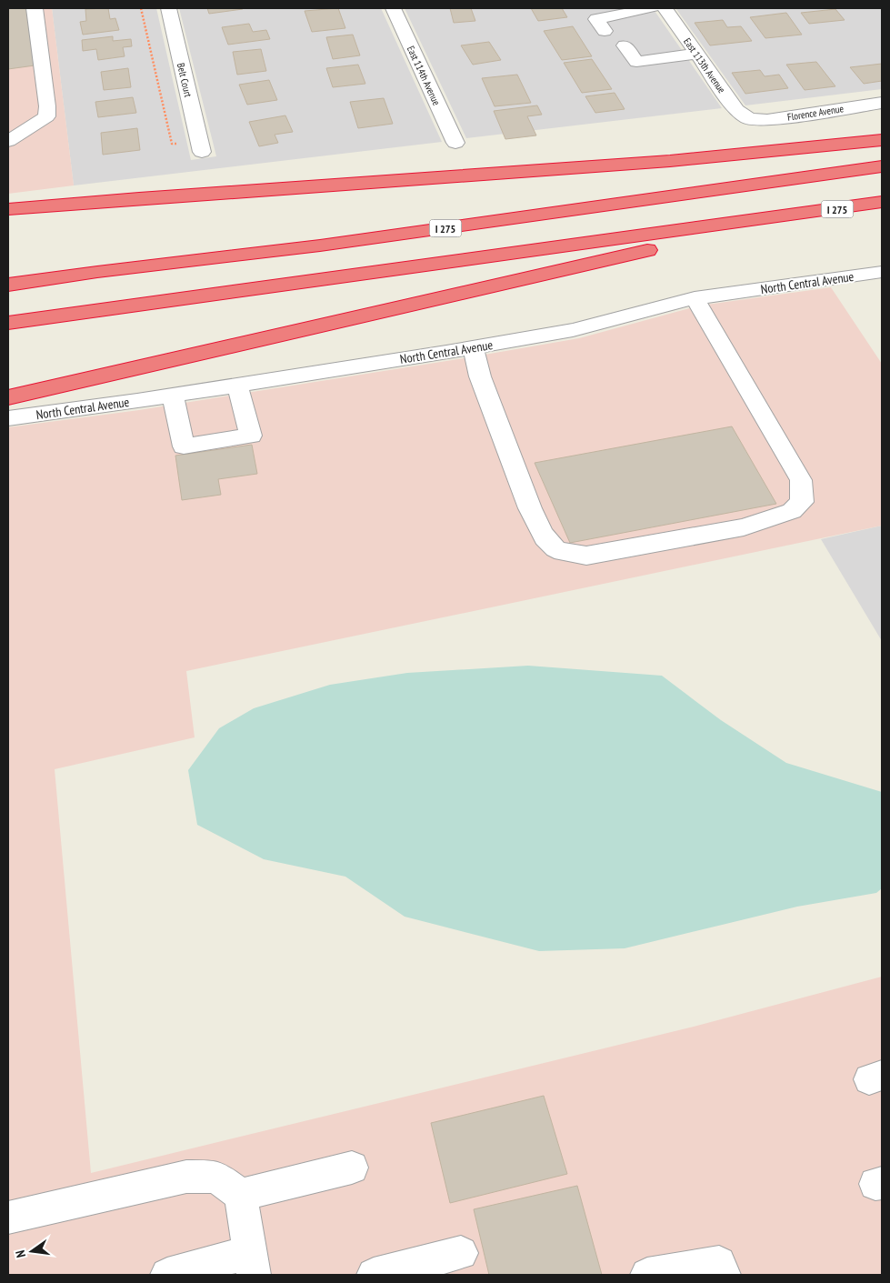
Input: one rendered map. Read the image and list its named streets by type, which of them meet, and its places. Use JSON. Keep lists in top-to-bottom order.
{
  "streets": {
    "highway": ["I 275"],
    "street": [
      "East 113th Avenue",
      "East 114th Avenue",
      "Belt Court",
      "Florence Avenue",
      "North Central Avenue"
    ]
  },
  "crossings": [
    ["East 113th Avenue", "Florence Avenue"]
  ],
  "north": "left"
}
